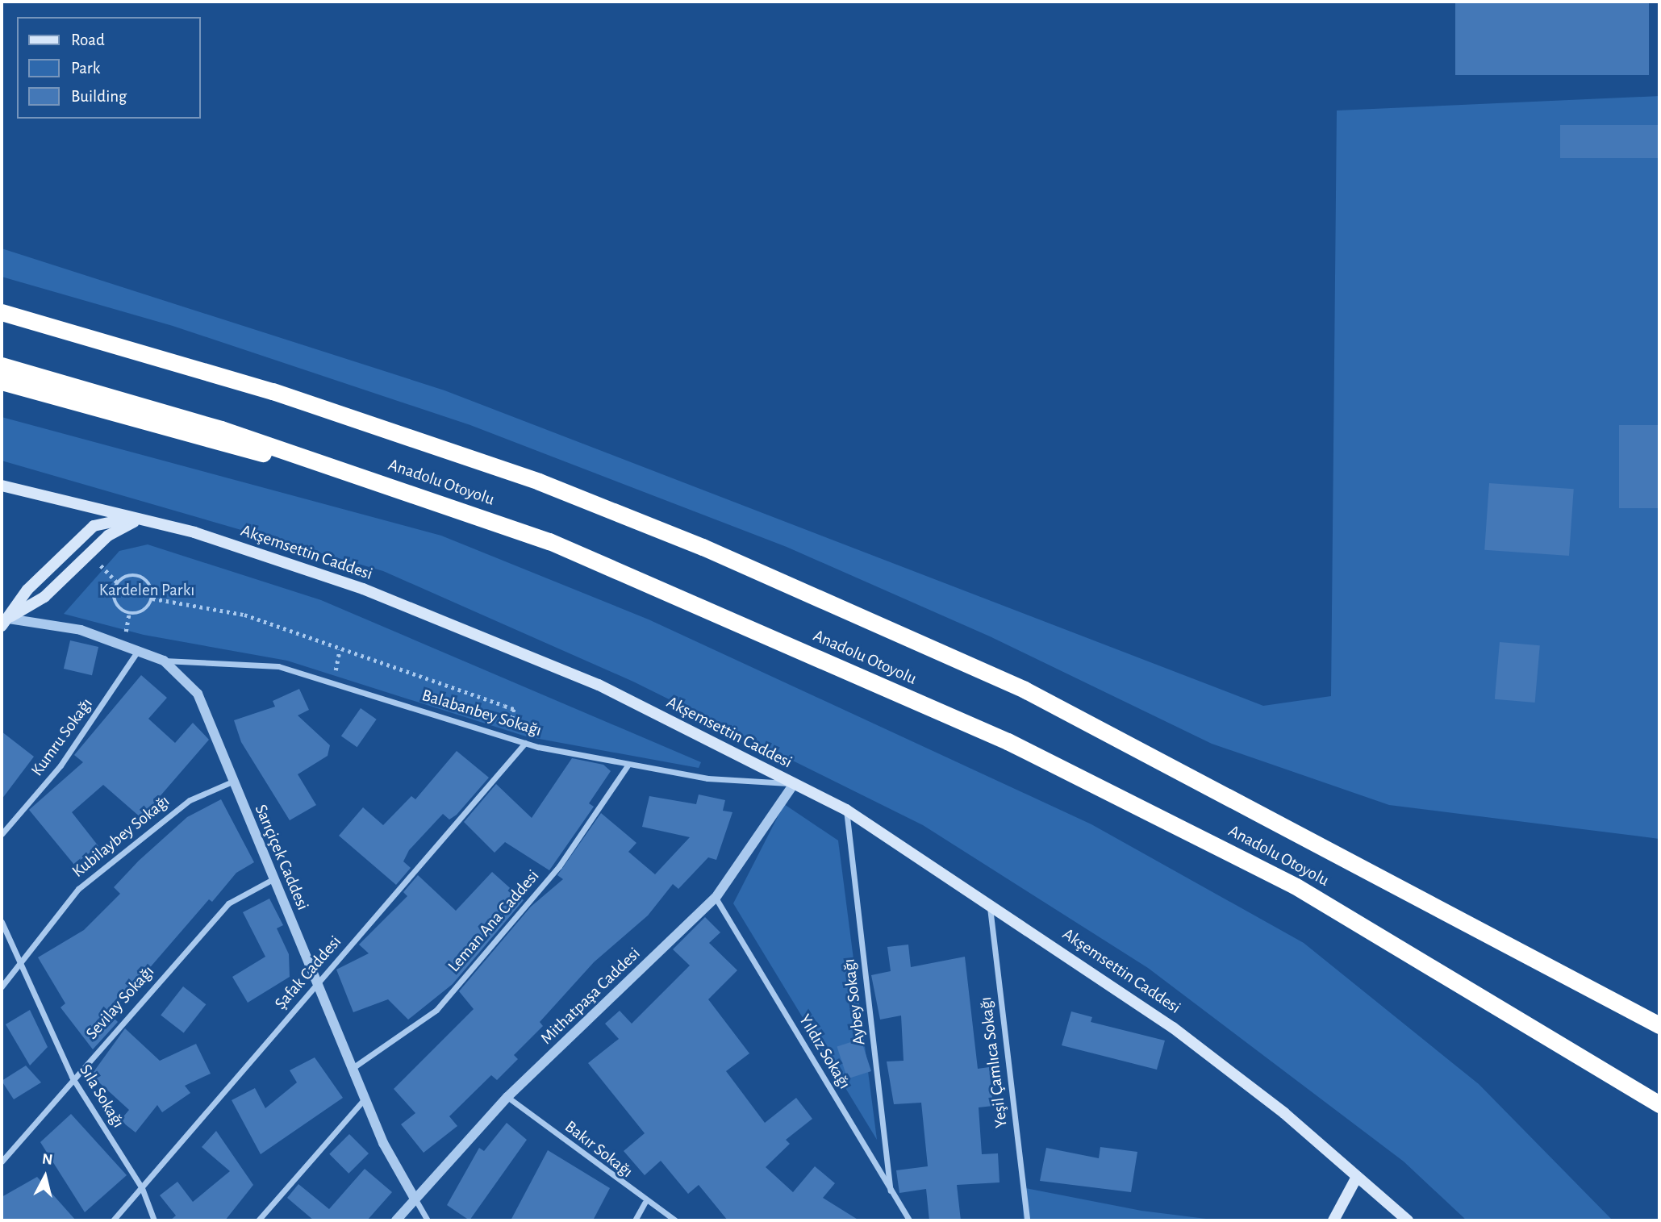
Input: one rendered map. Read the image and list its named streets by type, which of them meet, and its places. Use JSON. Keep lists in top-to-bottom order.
{
  "streets": {
    "highway": ["Anadolu Otoyolu"],
    "main road": ["Akşemsettin Caddesi"],
    "street": [
      "Balabanbey Sokağı",
      "Kumru Sokağı",
      "Kubilaybey Sokağı",
      "Sarıçiçek Caddesi",
      "Leman Ana Caddesi",
      "Şafak Caddesi",
      "Mithatpaşa Caddesi",
      "Aybey Sokağı",
      "Sevilay Sokağı",
      "Yıldız Sokağı",
      "Yeşil Çamlıca Sokağı",
      "Sıla Sokağı",
      "Bakır Sokağı"
    ]
  },
  "crossings": [
    ["Akşemsettin Caddesi", "Balabanbey Sokağı"],
    ["Akşemsettin Caddesi", "Mithatpaşa Caddesi"],
    ["Akşemsettin Caddesi", "Aybey Sokağı"],
    ["Akşemsettin Caddesi", "Yeşil Çamlıca Sokağı"],
    ["Balabanbey Sokağı", "Sarıçiçek Caddesi"],
    ["Balabanbey Sokağı", "Leman Ana Caddesi"],
    ["Balabanbey Sokağı", "Şafak Caddesi"],
    ["Balabanbey Sokağı", "Mithatpaşa Caddesi"],
    ["Kumru Sokağı", "Sarıçiçek Caddesi"],
    ["Kubilaybey Sokağı", "Sarıçiçek Caddesi"],
    ["Kubilaybey Sokağı", "Sıla Sokağı"],
    ["Sarıçiçek Caddesi", "Leman Ana Caddesi"],
    ["Sarıçiçek Caddesi", "Şafak Caddesi"],
    ["Sarıçiçek Caddesi", "Mithatpaşa Caddesi"],
    ["Sarıçiçek Caddesi", "Sevilay Sokağı"],
    ["Şafak Caddesi", "Sıla Sokağı"],
    ["Mithatpaşa Caddesi", "Yıldız Sokağı"],
    ["Mithatpaşa Caddesi", "Bakır Sokağı"],
    ["Aybey Sokağı", "Yıldız Sokağı"],
    ["Sevilay Sokağı", "Sıla Sokağı"]
  ],
  "parks": ["Kardelen Parkı"],
  "legend": ["Road", "Park", "Building"],
  "north": "top"
}
